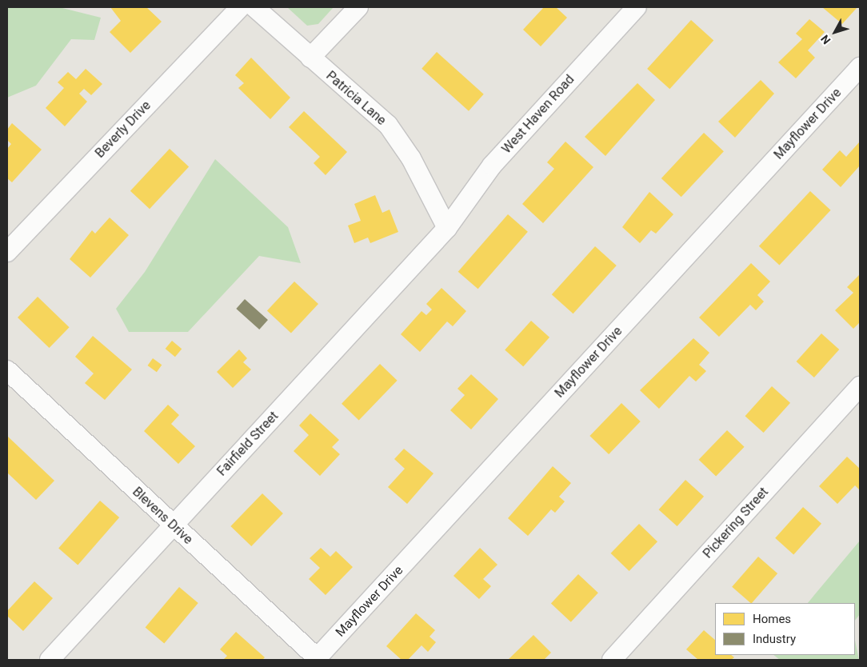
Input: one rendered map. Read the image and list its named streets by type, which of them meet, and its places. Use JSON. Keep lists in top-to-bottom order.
{
  "streets": {
    "street": [
      "Patricia Lane",
      "West Haven Road",
      "Mayflower Drive",
      "Beverly Drive",
      "Fairfield Street",
      "Blevens Drive",
      "Pickering Street"
    ]
  },
  "crossings": [
    ["Patricia Lane", "West Haven Road"],
    ["Patricia Lane", "Fairfield Street"],
    ["West Haven Road", "Fairfield Street"],
    ["Mayflower Drive", "Blevens Drive"],
    ["Fairfield Street", "Blevens Drive"]
  ],
  "legend": ["Homes", "Industry"],
  "north": "bottom left"
}
